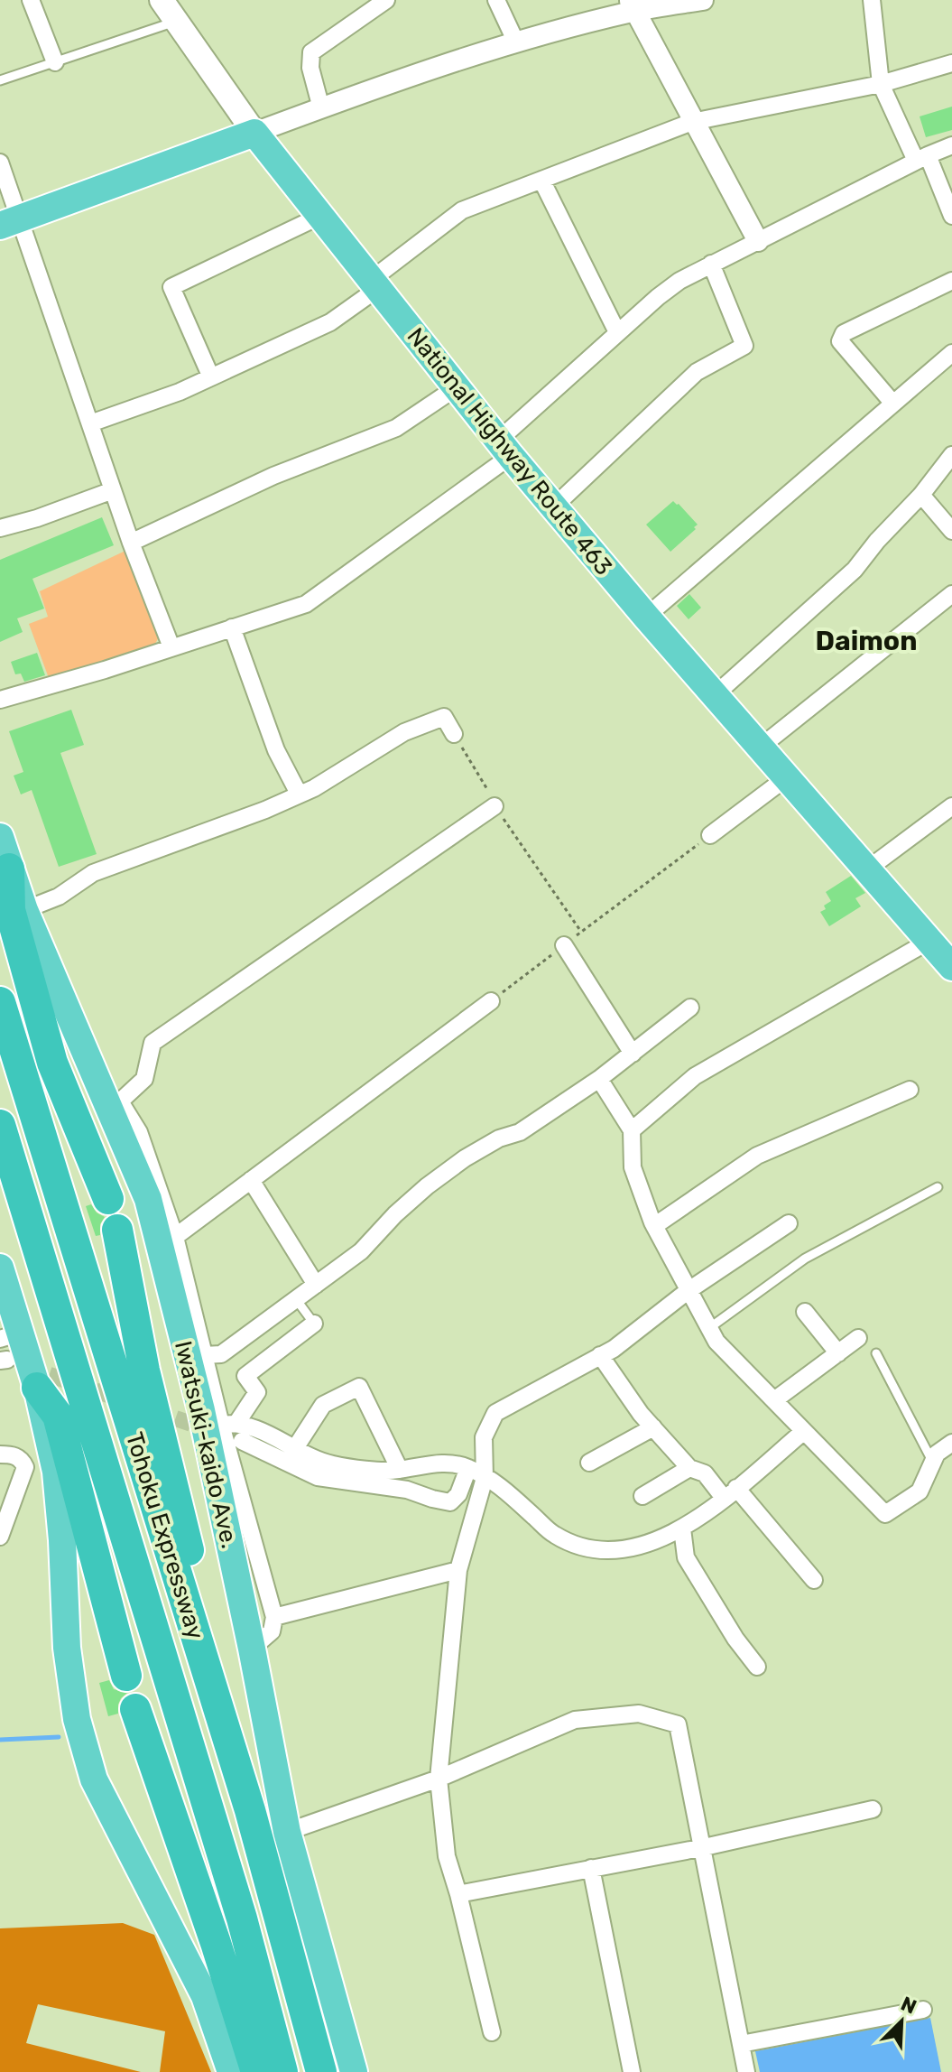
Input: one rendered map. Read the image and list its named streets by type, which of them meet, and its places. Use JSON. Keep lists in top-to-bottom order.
{
  "streets": {
    "highway": ["National Highway Route 463", "Iwatsuki-kaido Ave.", "Tohoku Expressway"]
  },
  "districts": ["Daimon"],
  "north": "top right"
}
